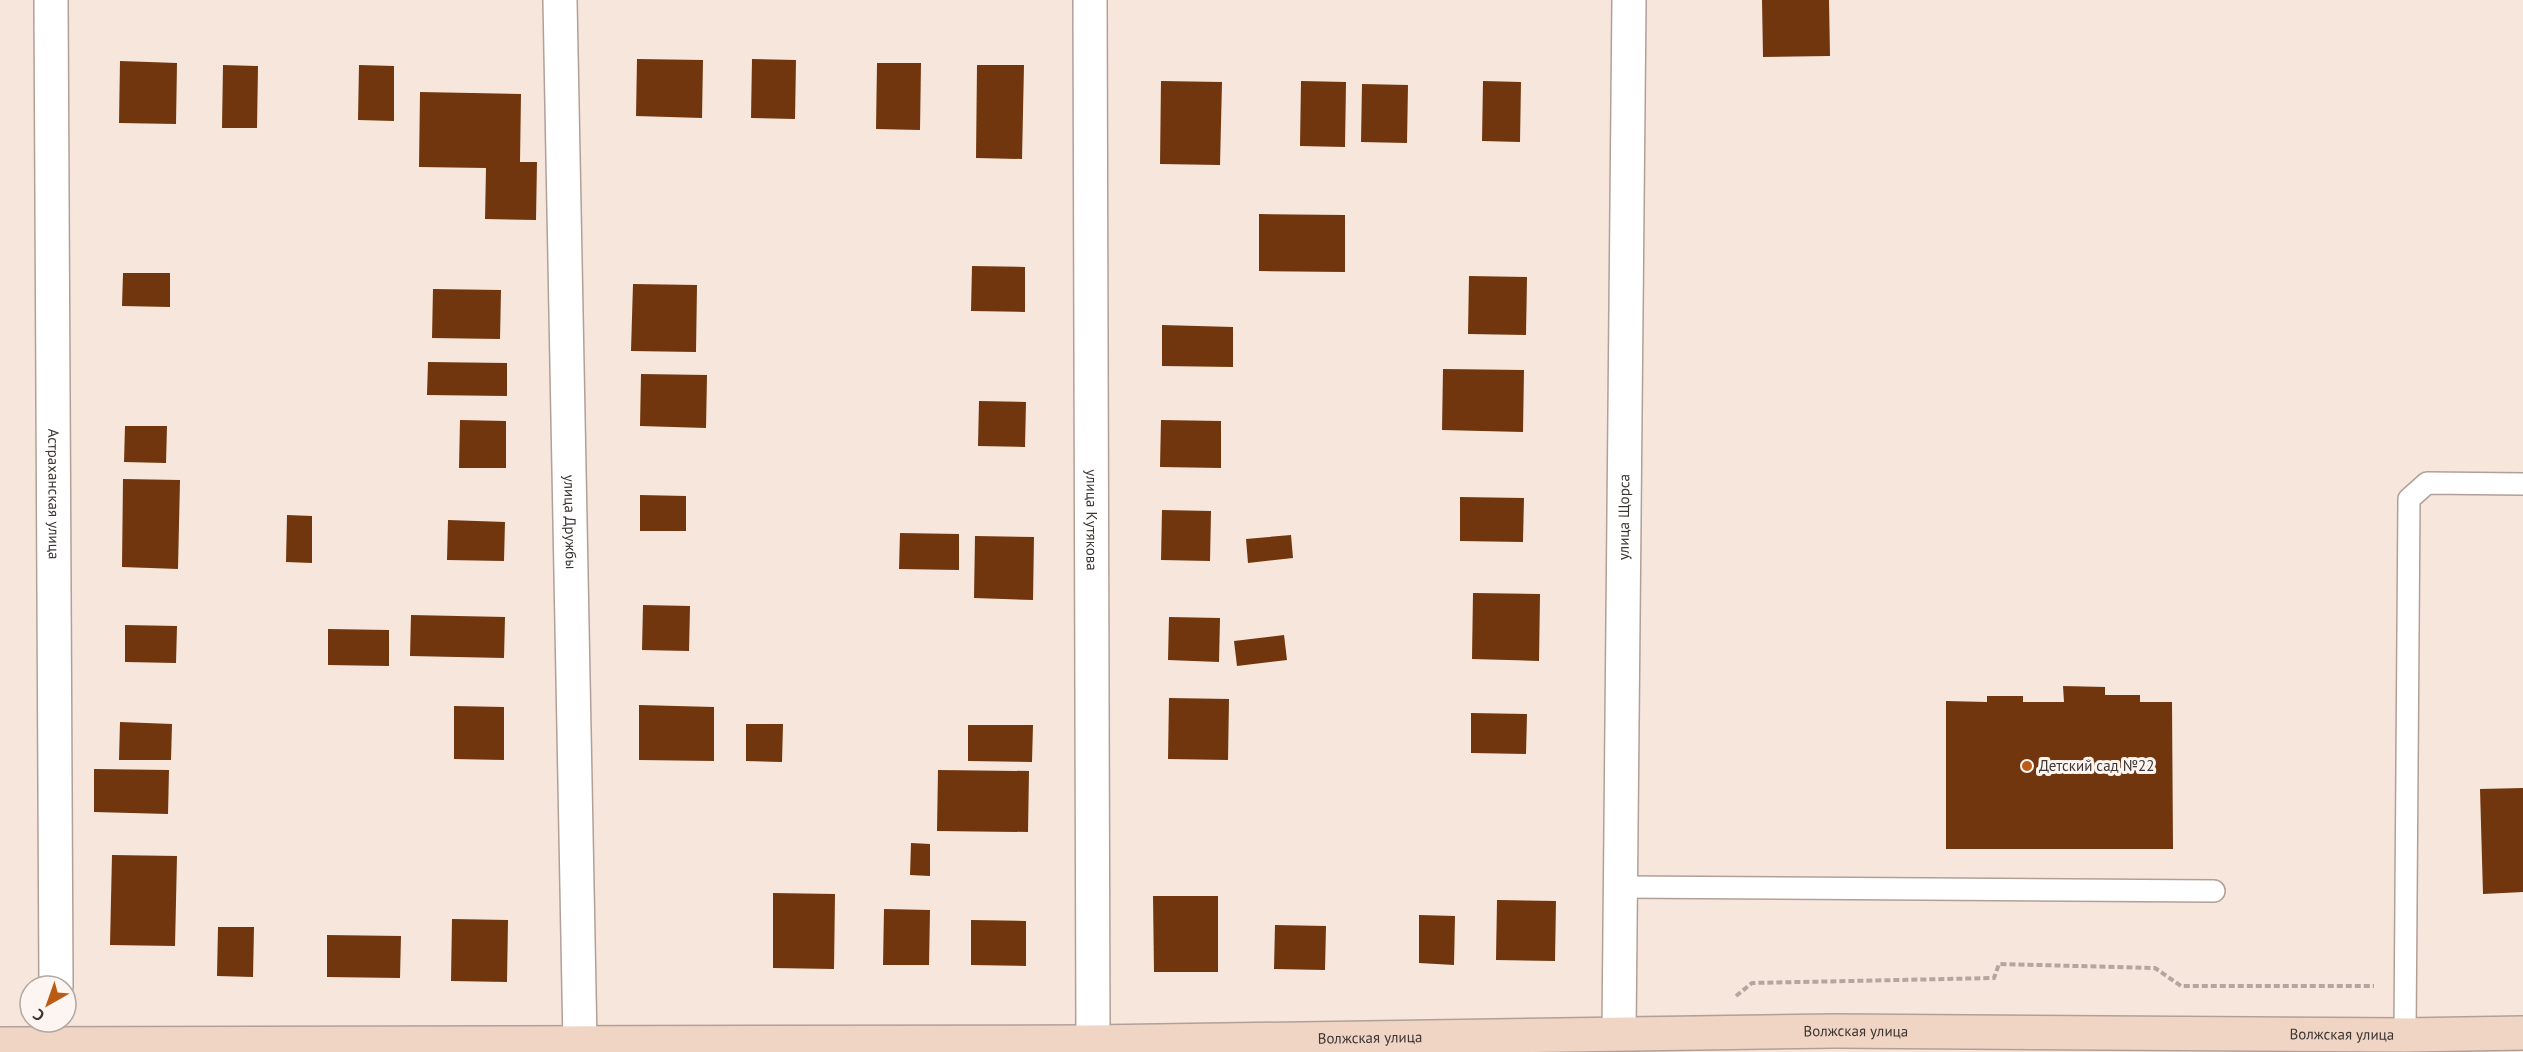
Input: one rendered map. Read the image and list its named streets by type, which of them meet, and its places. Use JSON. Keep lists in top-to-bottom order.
{
  "streets": {
    "street": [
      "Астраханская улица",
      "улица Щорса",
      "улица Кутякова",
      "улица Дружбы",
      "Волжская улица"
    ]
  },
  "crossings": [
    ["улица Щорса", "Волжская улица"],
    ["улица Кутякова", "Волжская улица"],
    ["улица Дружбы", "Волжская улица"]
  ],
  "places": ["Детский сад №22"],
  "north": "bottom left"
}
